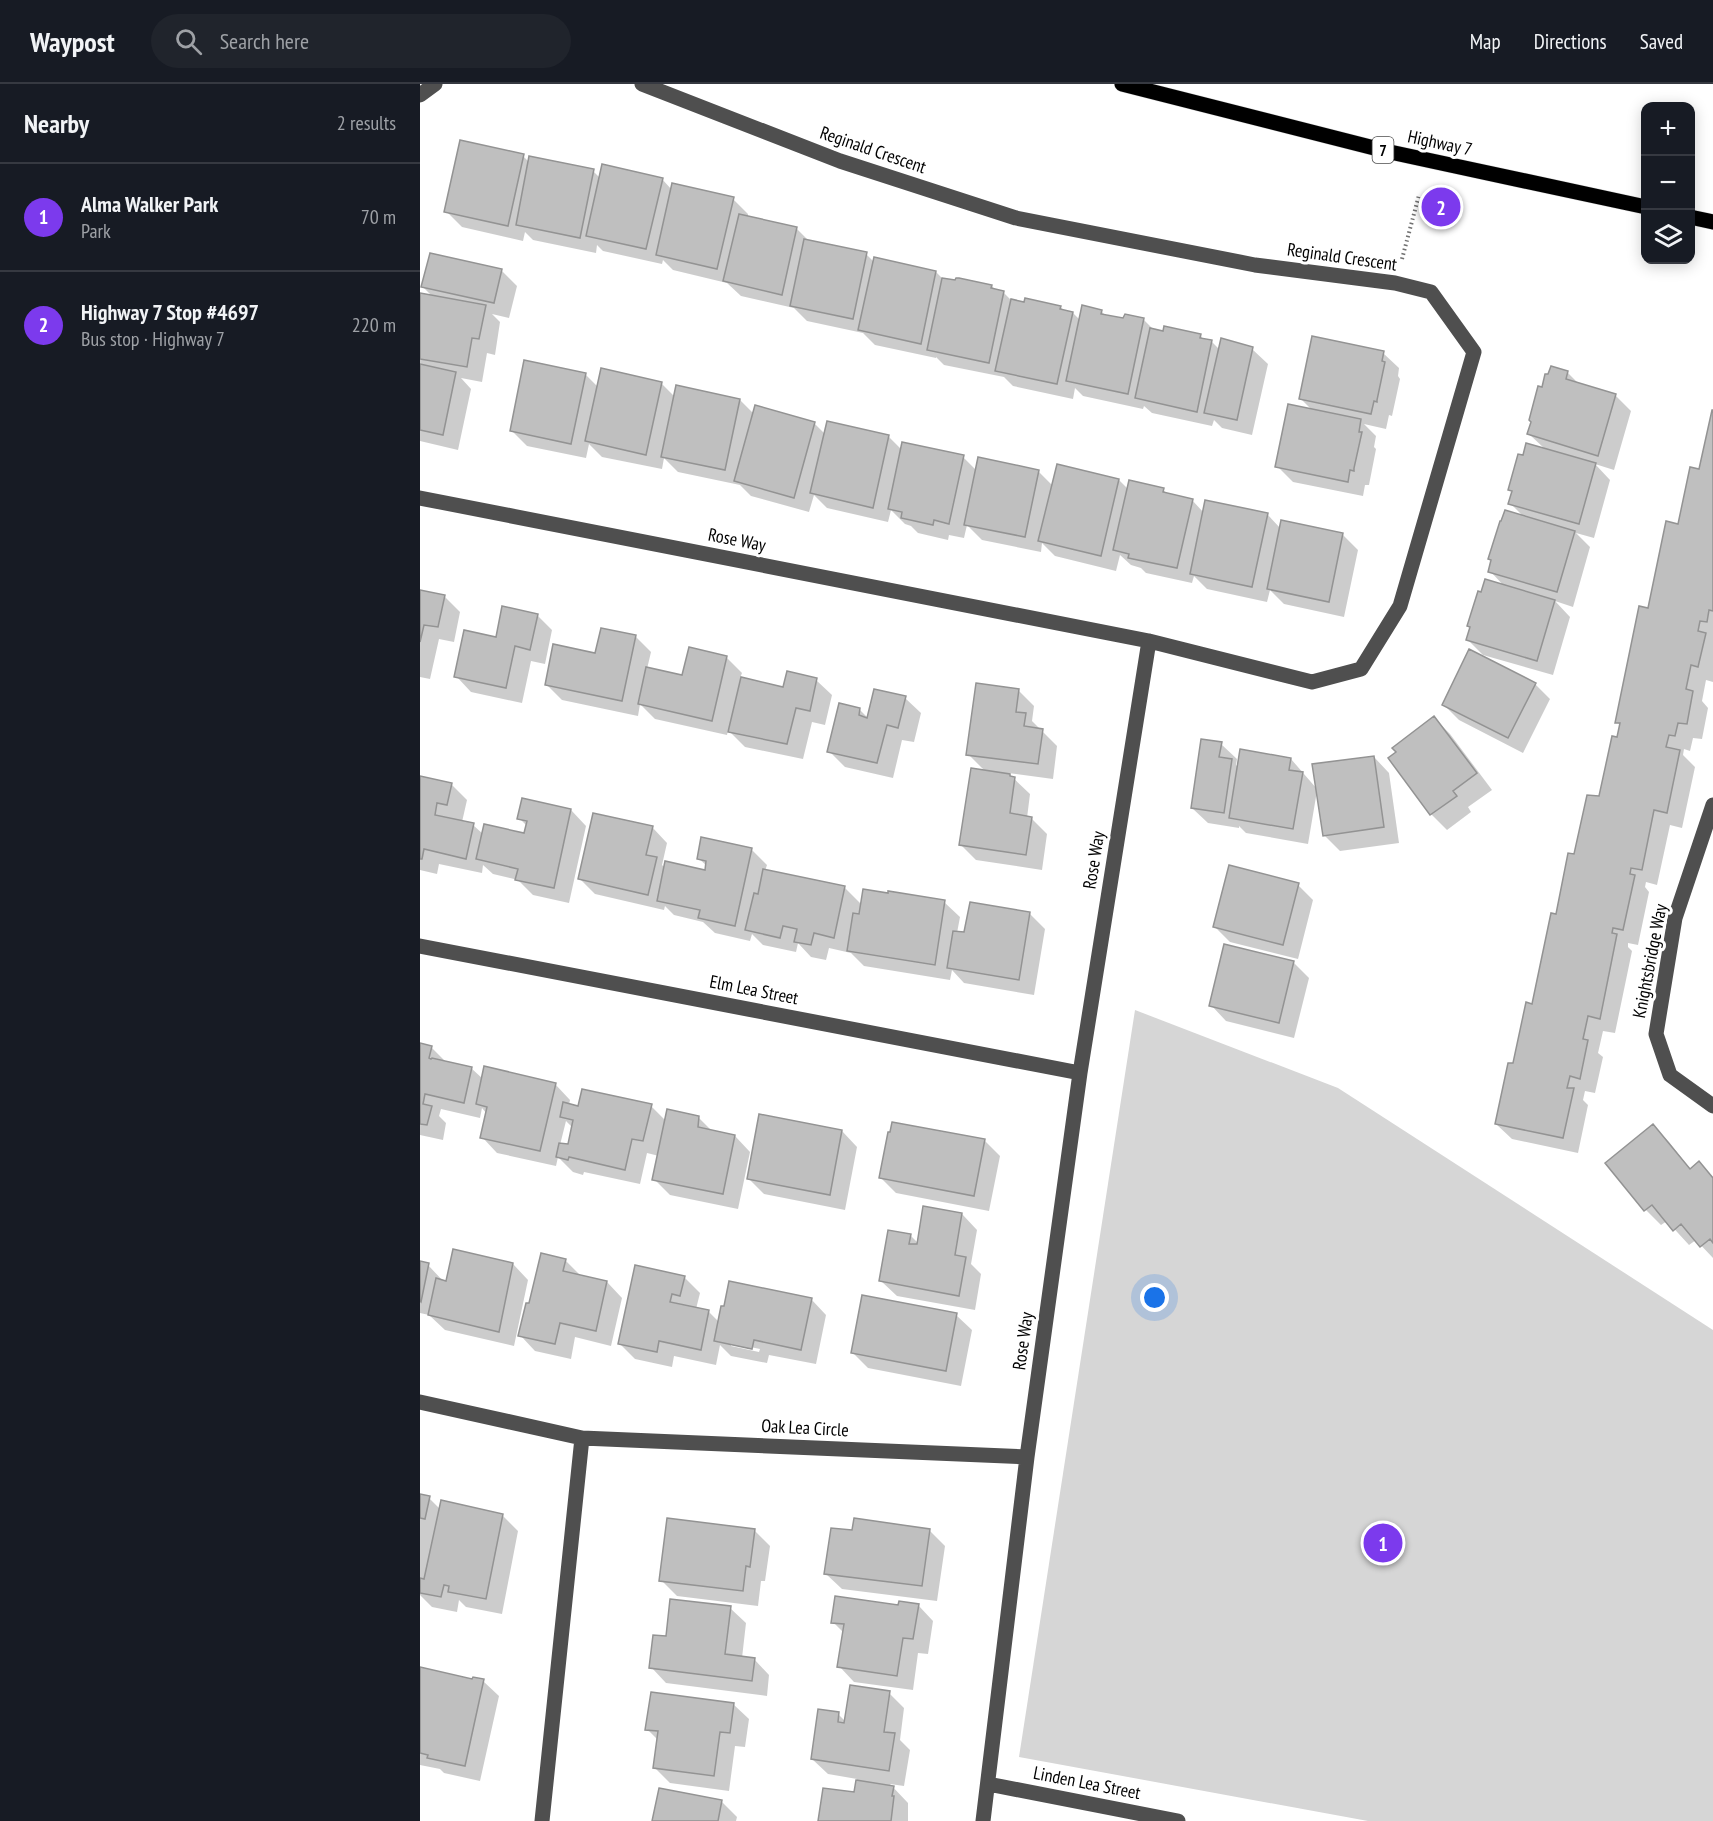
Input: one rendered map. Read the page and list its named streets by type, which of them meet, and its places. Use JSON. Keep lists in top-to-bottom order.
{
  "streets": {
    "main road": ["Highway 7", "7"],
    "street": [
      "Reginald Crescent",
      "Rose Way",
      "Knightsbridge Way",
      "Elm Lea Street",
      "Oak Lea Circle",
      "Linden Lea Street"
    ]
  },
  "crossings": [
    ["Reginald Crescent", "Rose Way"],
    ["Rose Way", "Elm Lea Street"],
    ["Rose Way", "Oak Lea Circle"],
    ["Rose Way", "Linden Lea Street"]
  ],
  "page": {
    "header": "Waypost",
    "search": "Search here",
    "nav": ["Map", "Directions", "Saved"],
    "heading": ["Nearby", "2 results"],
    "map_buttons": ["+", "−"],
    "list": [
      {
        "mark": "1",
        "name": "Alma Walker Park",
        "note": "Park",
        "value": "70 m"
      },
      {
        "mark": "2",
        "name": "Highway 7 Stop #4697",
        "note": "Bus stop · Highway 7",
        "value": "220 m"
      }
    ],
    "pins": ["2", "1"]
  }
}
